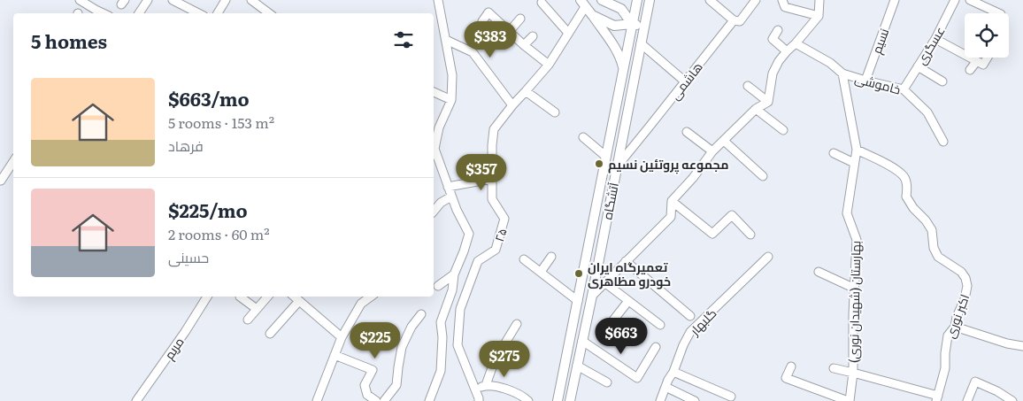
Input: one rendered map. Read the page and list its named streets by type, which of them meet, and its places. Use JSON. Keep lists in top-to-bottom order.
{
  "streets": {
    "main road": ["آتشگاه"],
    "street": [
      "نسیم",
      "عسگری",
      "هاشمی",
      "خاموشی",
      "۲۵",
      "بهارستان (شهیدان نوری)",
      "اکبر نوری",
      "گلبهار",
      "مریم"
    ]
  },
  "crossings": [
    ["نسیم", "خاموشی"],
    ["عسگری", "خاموشی"],
    ["هاشمی", "آتشگاه"],
    ["خاموشی", "بهارستان (شهیدان نوری)"],
    ["بهارستان (شهیدان نوری)", "اکبر نوری"]
  ],
  "places": ["مجموعه پروتئین نسیم", "تعمیرگاه ایران خودرو مظاهری"],
  "page": {
    "heading": "5 homes",
    "price": [
      "$383",
      "$357",
      "$663",
      "$225",
      "$275"
    ],
    "list": [
      {
        "name": "$663/mo",
        "note": "5 rooms · 153 m² · فرهاد"
      },
      {
        "name": "$225/mo",
        "note": "2 rooms · 60 m² · حسینی"
      }
    ]
  }
}
